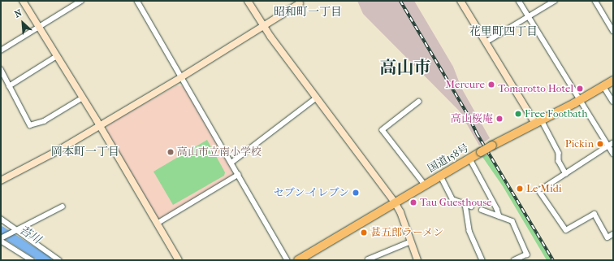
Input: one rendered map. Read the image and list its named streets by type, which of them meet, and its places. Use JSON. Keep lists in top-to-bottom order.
{
  "streets": {
    "highway": ["国道158号"]
  },
  "districts": [
    "昭和町一丁目",
    "花里町四丁目",
    "高山市",
    "岡本町一丁目"
  ],
  "water": ["苔川"],
  "places": [
    "Mercure",
    "Tomarotto Hotel",
    "Free Footbath",
    "高山桜庵",
    "Pickin",
    "高山市立南小学校",
    "Le Midi",
    "セブン-イレブン",
    "Tau Guesthouse",
    "甚五郎ラーメン"
  ],
  "north": "top left"
}
